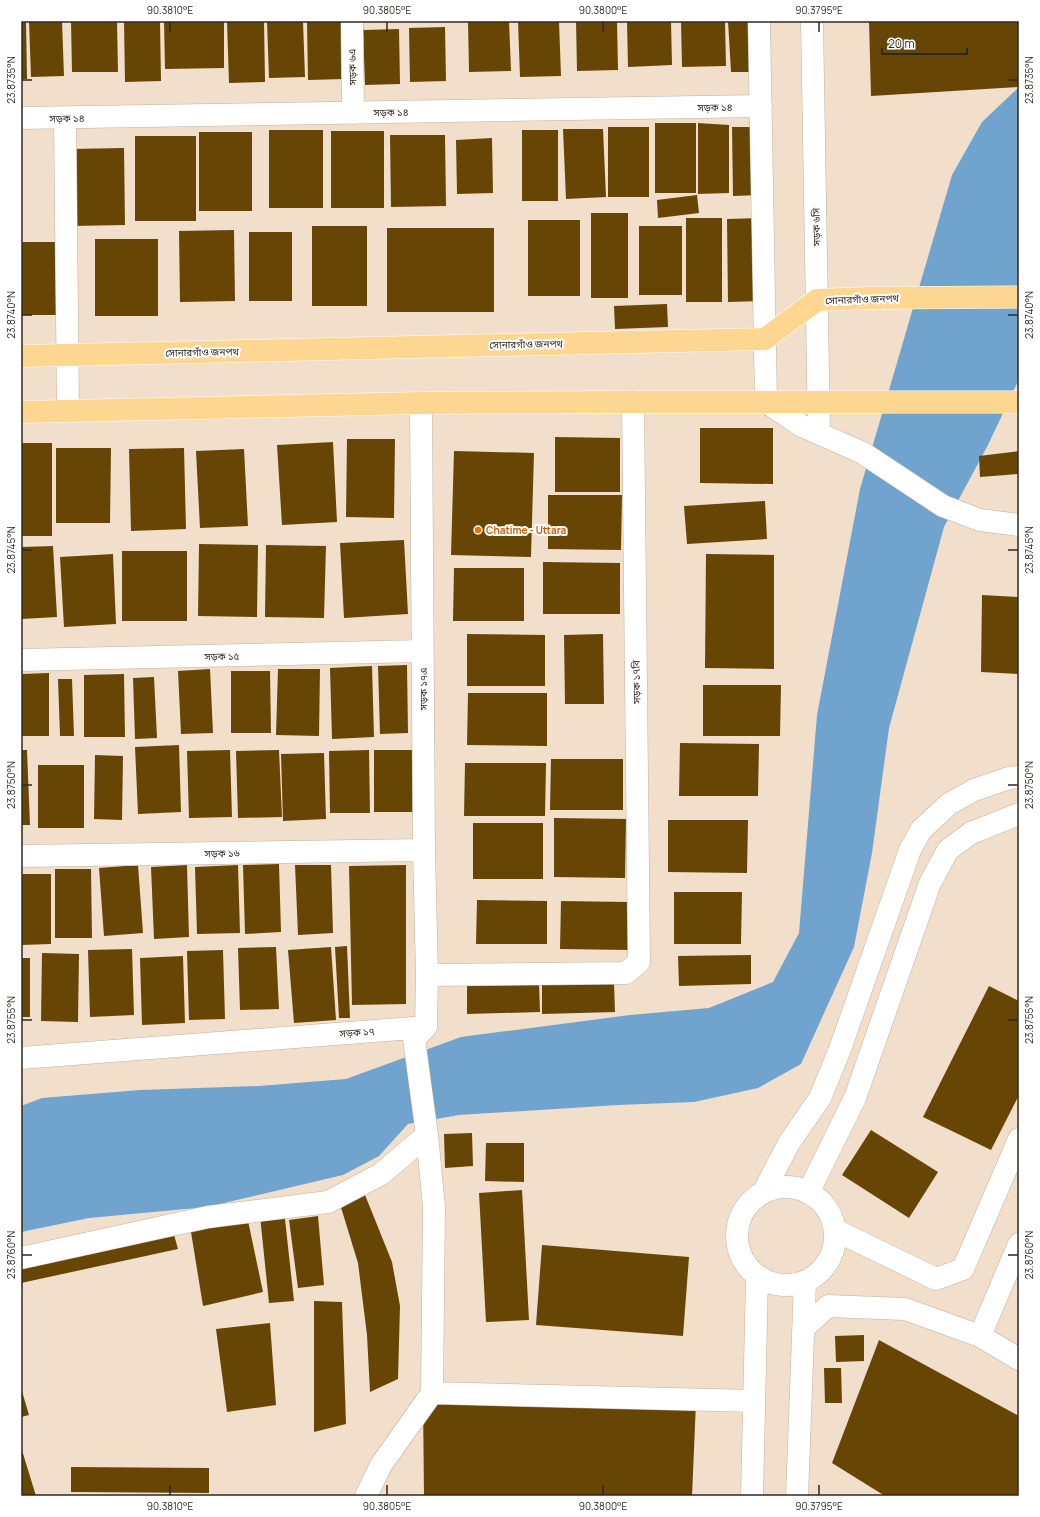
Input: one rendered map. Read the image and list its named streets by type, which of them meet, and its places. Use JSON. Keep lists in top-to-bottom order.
{
  "streets": {
    "main road": ["সোনারগাঁও জনপথ"],
    "street": [
      "সড়ক ৬এ",
      "সড়ক ১৪",
      "সড়ক ৬সি",
      "সড়ক ১৫",
      "সড়ক ১৭বি",
      "সড়ক ১৭এ",
      "সড়ক ১৬",
      "সড়ক ১৭"
    ]
  },
  "crossings": [
    ["সড়ক ৬এ", "সড়ক ১৪"],
    ["সড়ক ৬সি", "সোনারগাঁও জনপথ"],
    ["সড়ক ১৫", "সড়ক ১৭এ"],
    ["সড়ক ১৭বি", "সড়ক ১৭এ"],
    ["সড়ক ১৭এ", "সড়ক ১৬"]
  ],
  "places": ["Chatime - Uttara"],
  "scale_bar": "20 m",
  "coordinates": [
    "90.3810°E",
    "90.3805°E",
    "90.3800°E",
    "90.3795°E",
    "23.8735°N",
    "23.8740°N",
    "23.8745°N",
    "23.8750°N",
    "23.8755°N",
    "23.8760°N"
  ]
}
